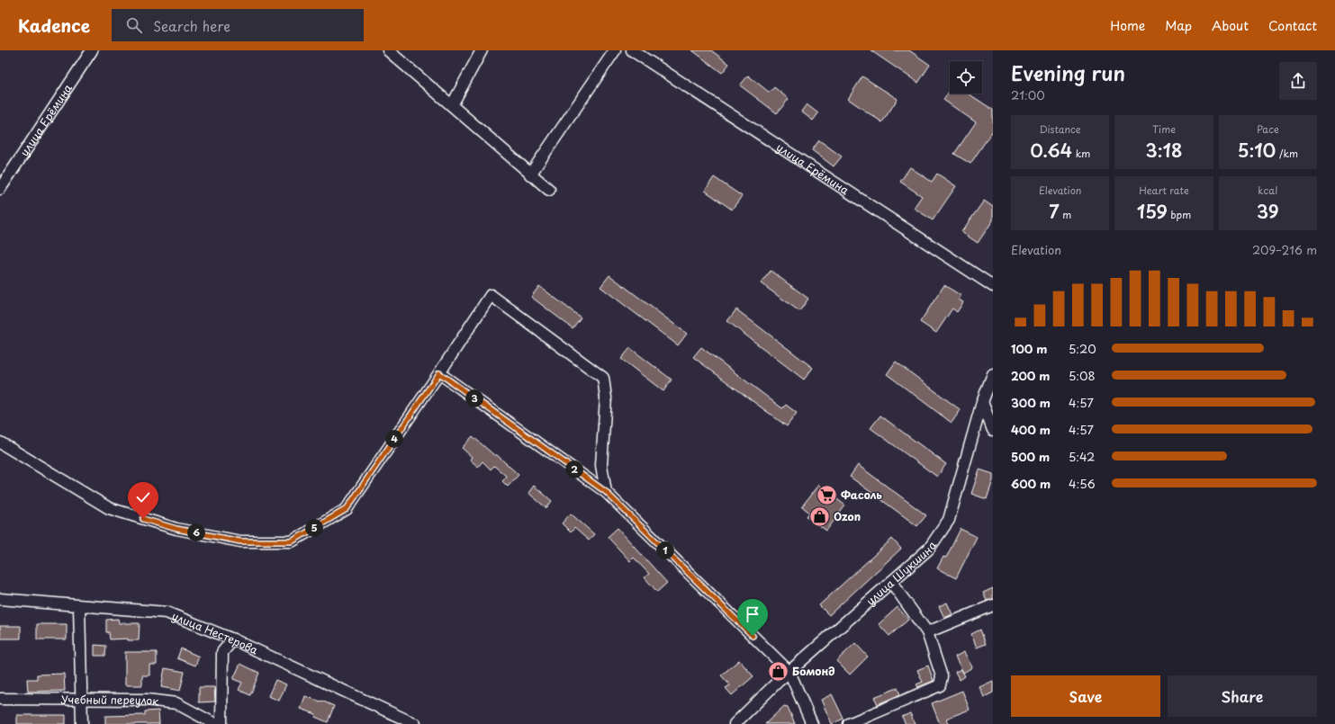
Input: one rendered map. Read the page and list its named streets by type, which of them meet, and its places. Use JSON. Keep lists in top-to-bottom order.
{
  "streets": {
    "street": [
      "улица Ерёмина",
      "улица Шукшина",
      "улица Нестерова",
      "Учебный переулок"
    ]
  },
  "places": {
    "supermarket": ["Фасоль"],
    "shop": ["Ozon", "Бомонд"]
  },
  "page": {
    "header": "Kadence",
    "search": "Search here",
    "nav": [
      "Home",
      "Map",
      "About",
      "Contact"
    ],
    "heading": ["Evening run", "21:00"],
    "stats": [
      ["Distance", "0.64 km"],
      ["Time", "3:18"],
      ["Pace", "5:10 /km"],
      ["Elevation", "7 m"],
      ["Heart rate", "159 bpm"],
      ["kcal", "39"]
    ],
    "chart": ["Elevation", "209–216 m"],
    "list": [
      {
        "name": "100 m",
        "note": "5:20"
      },
      {
        "name": "200 m",
        "note": "5:08"
      },
      {
        "name": "300 m",
        "note": "4:57"
      },
      {
        "name": "400 m",
        "note": "4:57"
      },
      {
        "name": "500 m",
        "note": "5:42"
      },
      {
        "name": "600 m",
        "note": "4:56"
      }
    ],
    "pins": [
      "3",
      "4",
      "2",
      "5",
      "6",
      "1"
    ],
    "buttons": ["Save", "Share"]
  }
}
